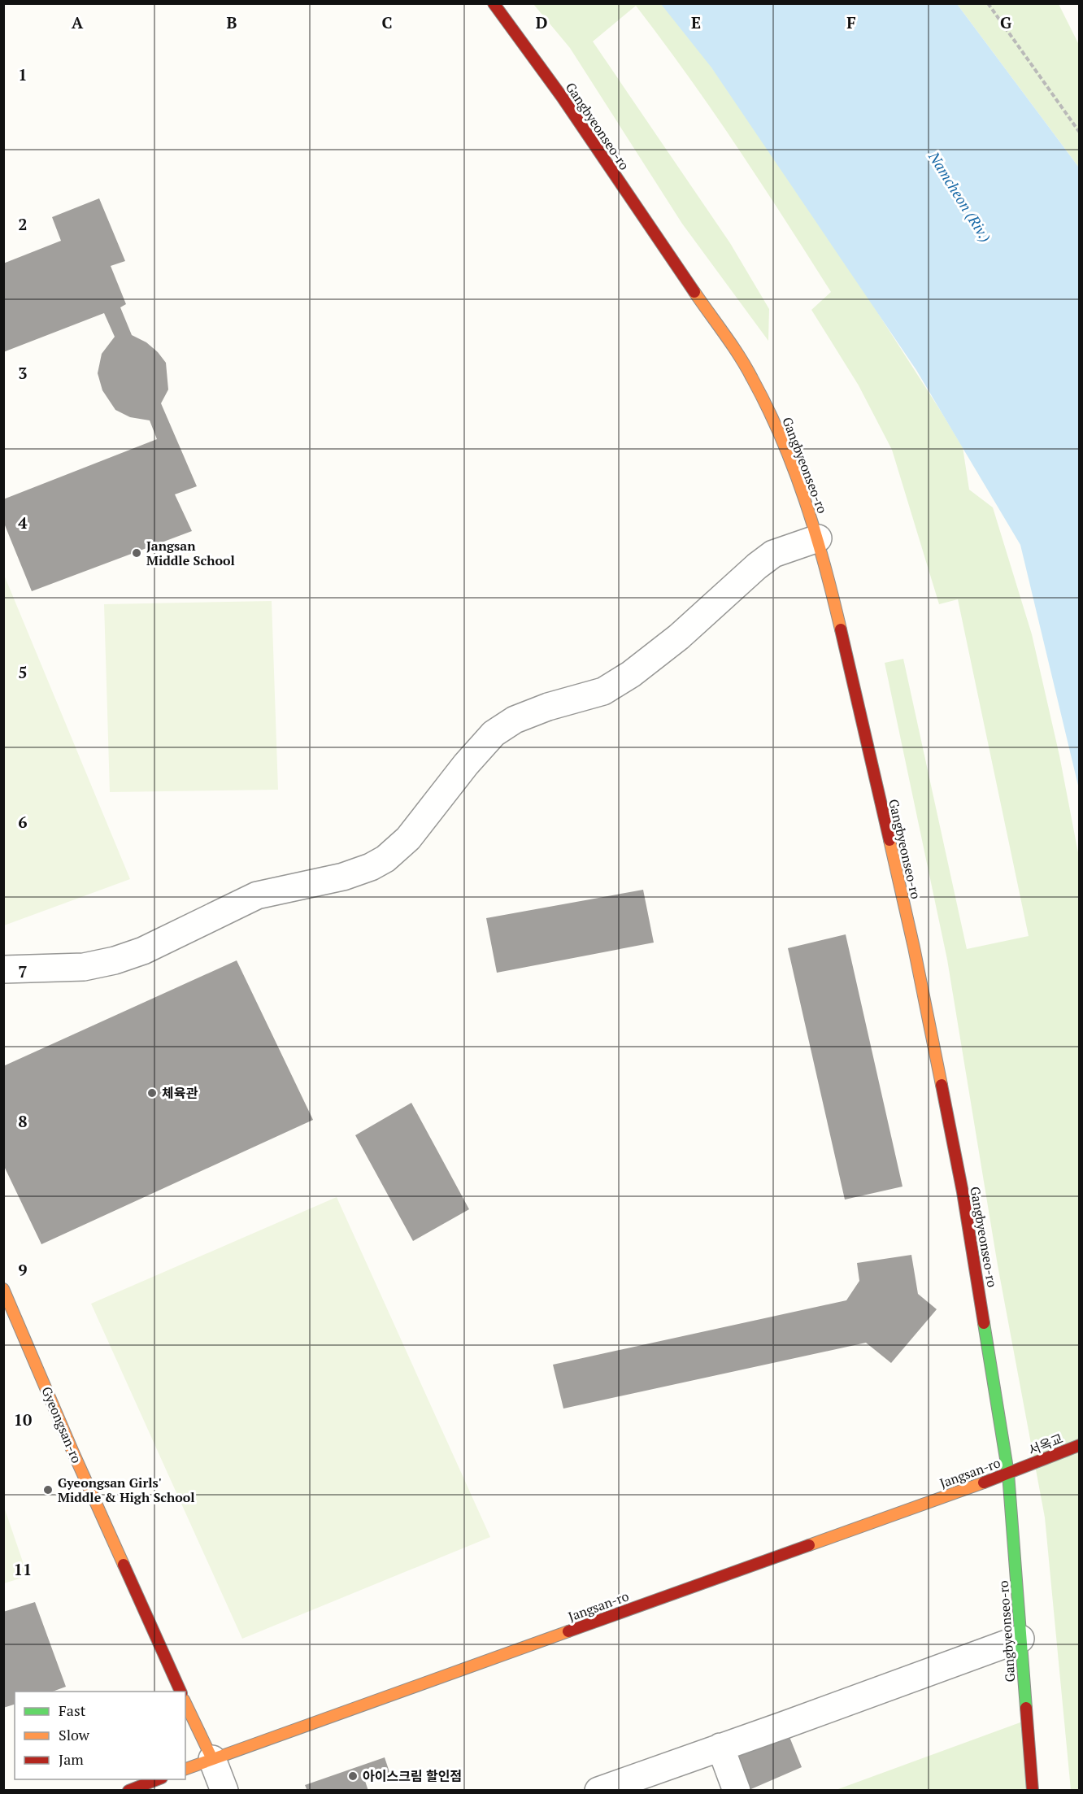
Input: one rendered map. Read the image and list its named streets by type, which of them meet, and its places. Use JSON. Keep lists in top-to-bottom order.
{
  "streets": {
    "street": [
      "Gangbyeonseo-ro",
      "Gyeongsan-ro",
      "서옥교",
      "Jangsan-ro"
    ]
  },
  "crossings": [
    ["Gangbyeonseo-ro", "Jangsan-ro"],
    ["서옥교", "Jangsan-ro"]
  ],
  "water": ["Namcheon (Riv.)"],
  "places": [
    "Jangsan Middle School",
    "체육관",
    "Gyeongsan Girls' Middle & High School",
    "아이스크림 할인점"
  ],
  "legend": ["Fast", "Slow", "Jam"],
  "grid": {
    "columns": [
      "A",
      "B",
      "C",
      "D",
      "E",
      "F",
      "G"
    ],
    "rows": [
      "1",
      "2",
      "3",
      "4",
      "5",
      "6",
      "7",
      "8",
      "9",
      "10",
      "11"
    ]
  }
}
